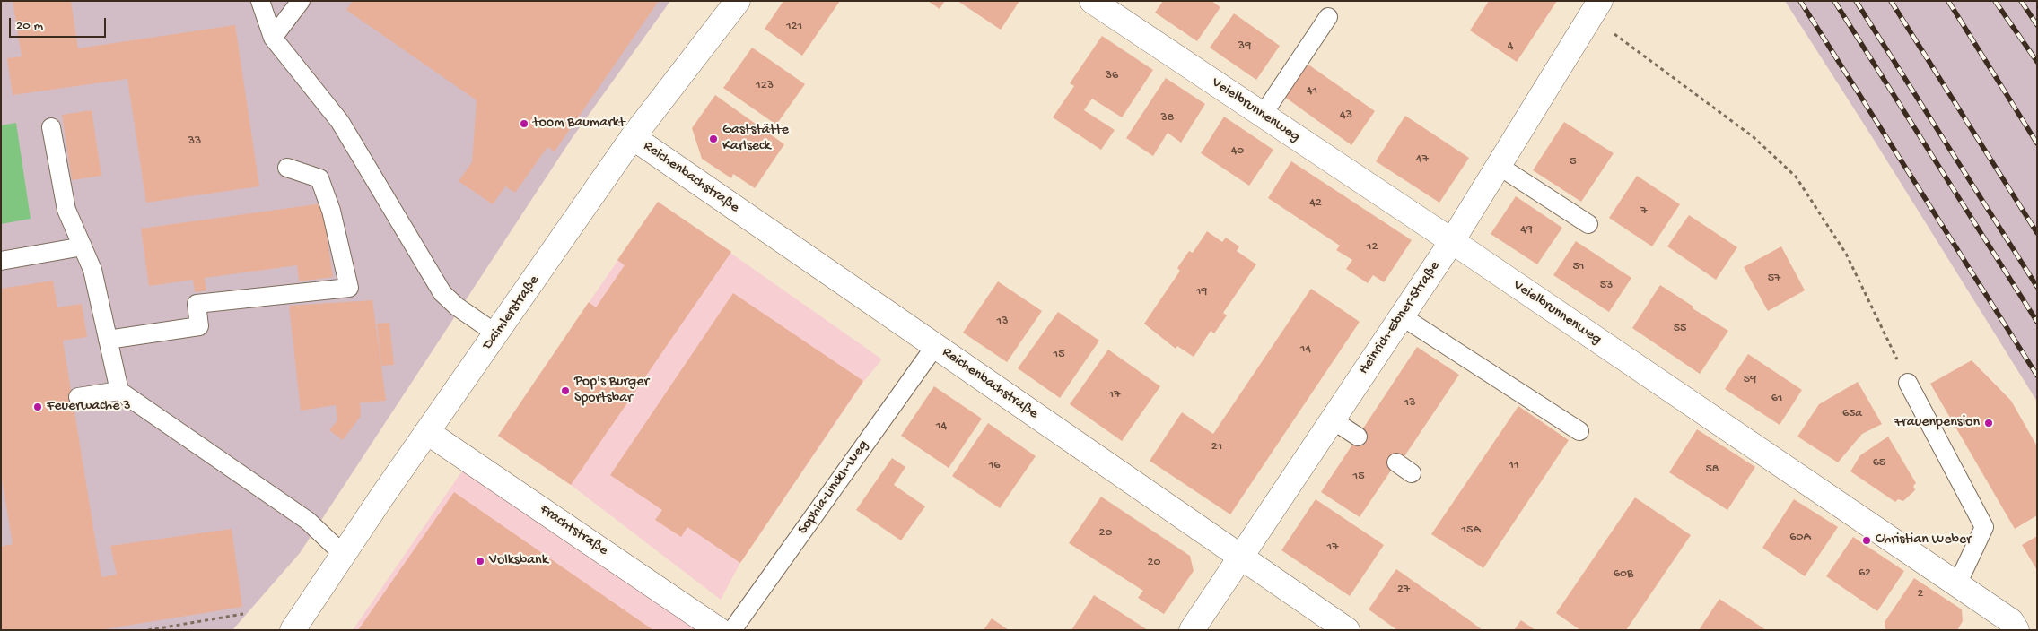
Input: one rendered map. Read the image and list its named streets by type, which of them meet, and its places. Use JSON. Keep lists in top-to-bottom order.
{
  "streets": {
    "street": [
      "Veielbrunnenweg",
      "Reichenbachstraße",
      "Daimlerstraße",
      "Heinrich-Ebner-Straße",
      "Frachtstraße"
    ],
    "lane": ["Sophia-Linckh-Weg"]
  },
  "crossings": [
    ["Veielbrunnenweg", "Heinrich-Ebner-Straße"],
    ["Reichenbachstraße", "Daimlerstraße"],
    ["Reichenbachstraße", "Heinrich-Ebner-Straße"],
    ["Reichenbachstraße", "Sophia-Linckh-Weg"],
    ["Daimlerstraße", "Frachtstraße"]
  ],
  "places": [
    "toom Baumarkt",
    "Gaststätte Karlseck",
    "Pop's Burger Sportsbar",
    "Feuerwache 3",
    "Frauenpension",
    "Christian Weber",
    "Volksbank"
  ],
  "house_numbers": [
    "121",
    "39",
    "4",
    "36",
    "123",
    "41",
    "43",
    "38",
    "33",
    "40",
    "47",
    "5",
    "42",
    "7",
    "49",
    "12",
    "51",
    "57",
    "53",
    "19",
    "13",
    "55",
    "14",
    "15",
    "59",
    "17",
    "61",
    "13",
    "65a",
    "14",
    "21",
    "65",
    "16",
    "11",
    "58",
    "15",
    "15A",
    "20",
    "60A",
    "17",
    "20",
    "62",
    "60B",
    "27",
    "2"
  ],
  "scale_bar": "20 m"
}
